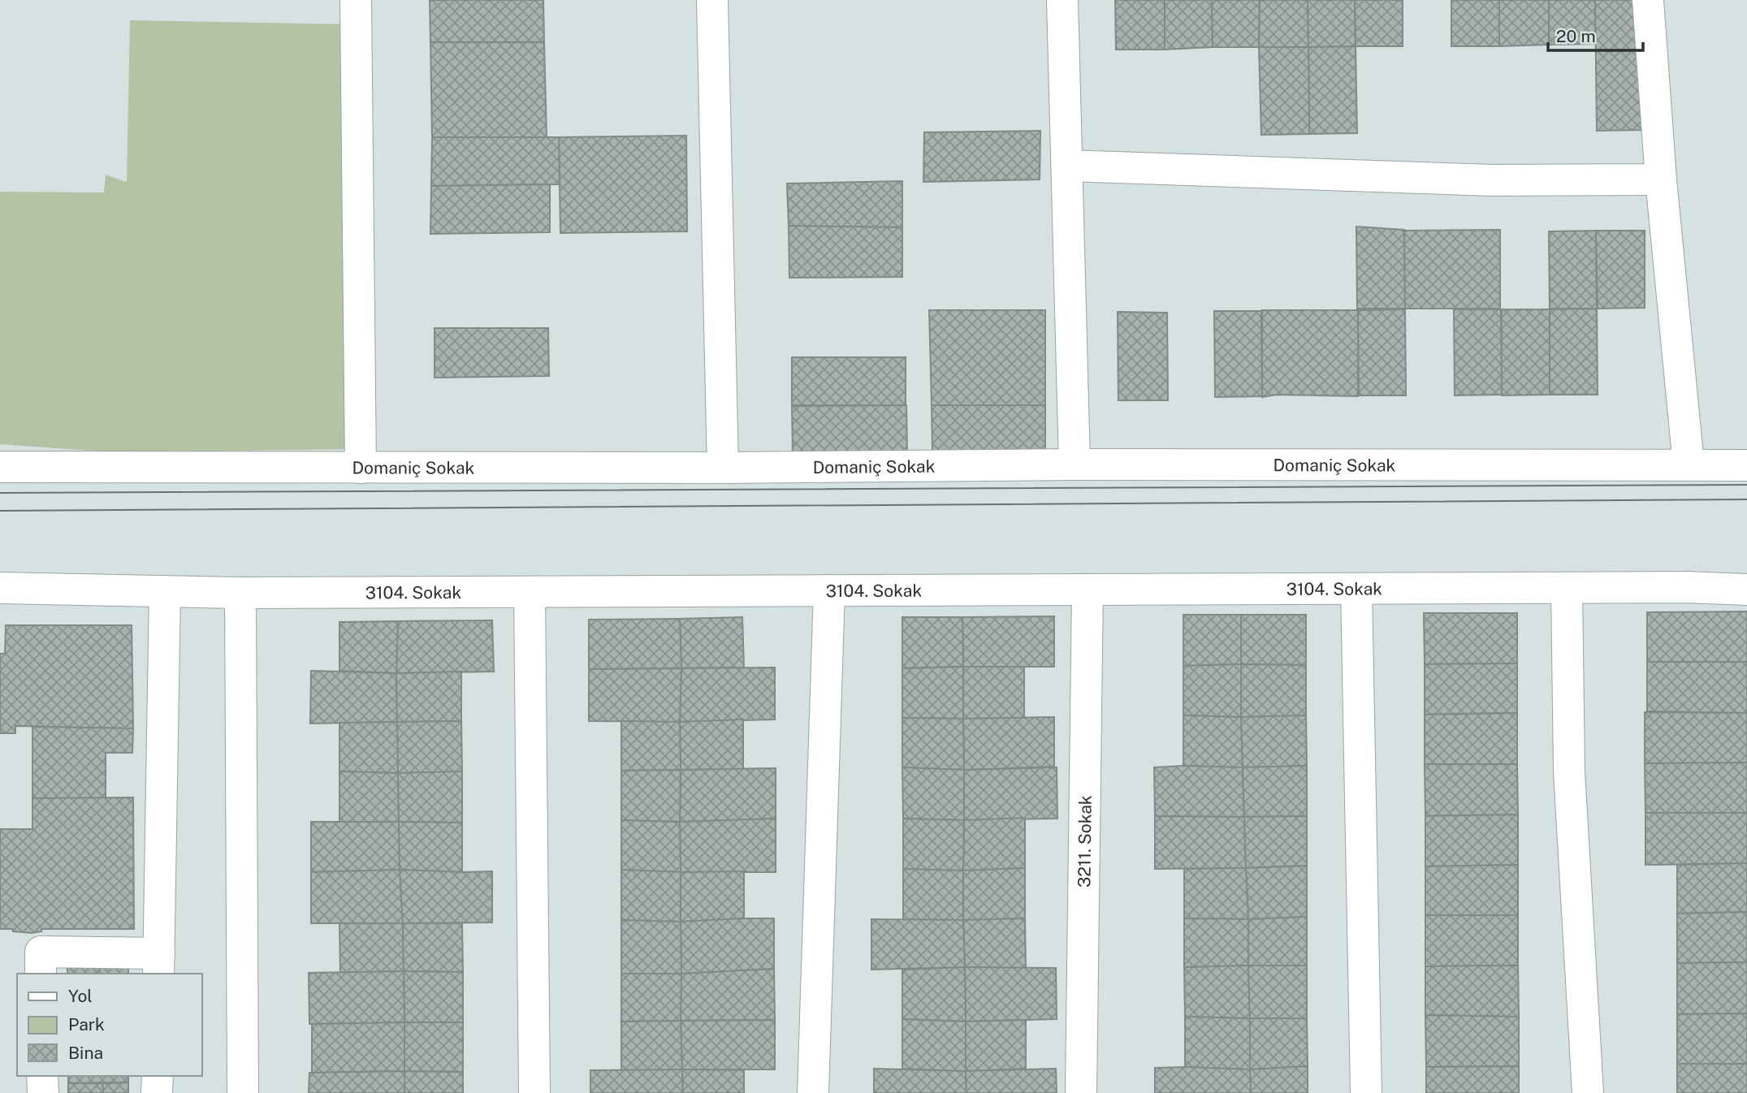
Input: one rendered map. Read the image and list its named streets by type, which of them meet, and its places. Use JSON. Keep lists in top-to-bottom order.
{
  "streets": {
    "street": ["Domaniç Sokak", "3104. Sokak", "3211. Sokak"]
  },
  "crossings": [
    ["3104. Sokak", "3211. Sokak"]
  ],
  "legend": ["Yol", "Park", "Bina"],
  "scale_bar": "20 m"
}
